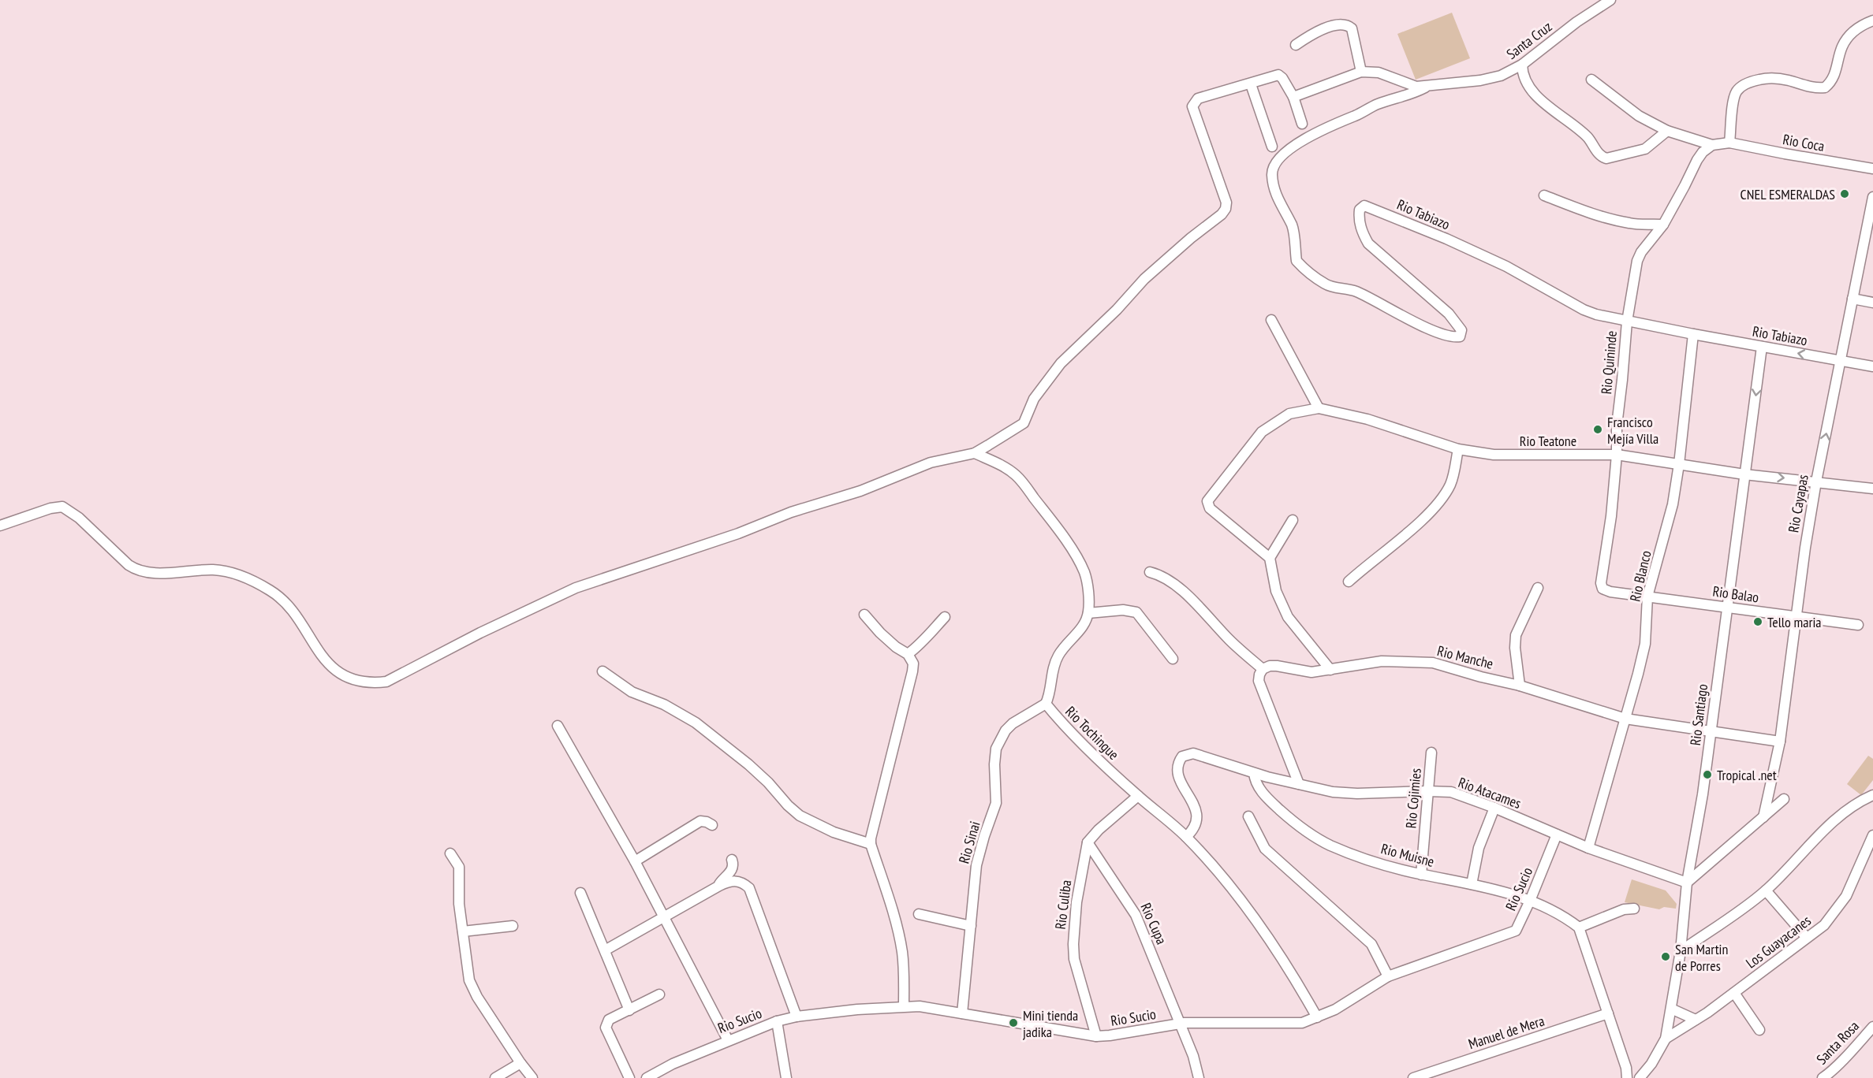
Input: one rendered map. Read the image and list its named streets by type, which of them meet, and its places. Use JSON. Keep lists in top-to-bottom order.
{
  "streets": {
    "street": [
      "Santa Cruz",
      "Rio Coca",
      "Rio Tabiazo",
      "Rio Quininde",
      "Rio Teatone",
      "Rio Cayapas",
      "Rio Blanco",
      "Rio Balao",
      "Rio Manche",
      "Rio Santiago",
      "Rio Tochingue",
      "Rio Atacames",
      "Rio Cojimies",
      "Rio Sinai",
      "Rio Muisne",
      "Rio Sucio",
      "Rio Culiba",
      "Rio Cupa",
      "Los Guayacanes",
      "Manuel de Mera",
      "Santa Rosa"
    ]
  },
  "crossings": [
    ["Santa Cruz", "Rio Tabiazo"],
    ["Rio Tabiazo", "Rio Quininde"],
    ["Rio Tabiazo", "Rio Cayapas"],
    ["Rio Tabiazo", "Rio Blanco"],
    ["Rio Tabiazo", "Rio Santiago"],
    ["Rio Quininde", "Rio Teatone"],
    ["Rio Quininde", "Rio Balao"],
    ["Rio Teatone", "Rio Cayapas"],
    ["Rio Teatone", "Rio Blanco"],
    ["Rio Teatone", "Rio Santiago"],
    ["Rio Cayapas", "Rio Balao"],
    ["Rio Cayapas", "Rio Manche"],
    ["Rio Blanco", "Rio Balao"],
    ["Rio Blanco", "Rio Manche"],
    ["Rio Blanco", "Rio Atacames"],
    ["Rio Balao", "Rio Santiago"],
    ["Rio Manche", "Rio Santiago"],
    ["Rio Santiago", "Rio Atacames"],
    ["Rio Santiago", "Los Guayacanes"],
    ["Rio Tochingue", "Rio Atacames"],
    ["Rio Tochingue", "Rio Sinai"],
    ["Rio Tochingue", "Rio Sucio"],
    ["Rio Atacames", "Rio Cojimies"],
    ["Rio Atacames", "Rio Muisne"],
    ["Rio Atacames", "Rio Sucio"],
    ["Rio Cojimies", "Rio Muisne"],
    ["Rio Sinai", "Rio Sucio"],
    ["Rio Muisne", "Rio Sucio"],
    ["Rio Sucio", "Rio Culiba"],
    ["Rio Sucio", "Rio Cupa"],
    ["Rio Culiba", "Rio Cupa"]
  ],
  "places": [
    "CNEL ESMERALDAS",
    "Francisco Mejía Villa",
    "Tello maria",
    "Tropical .net",
    "San Martin de Porres",
    "Mini tienda jadika"
  ]
}
